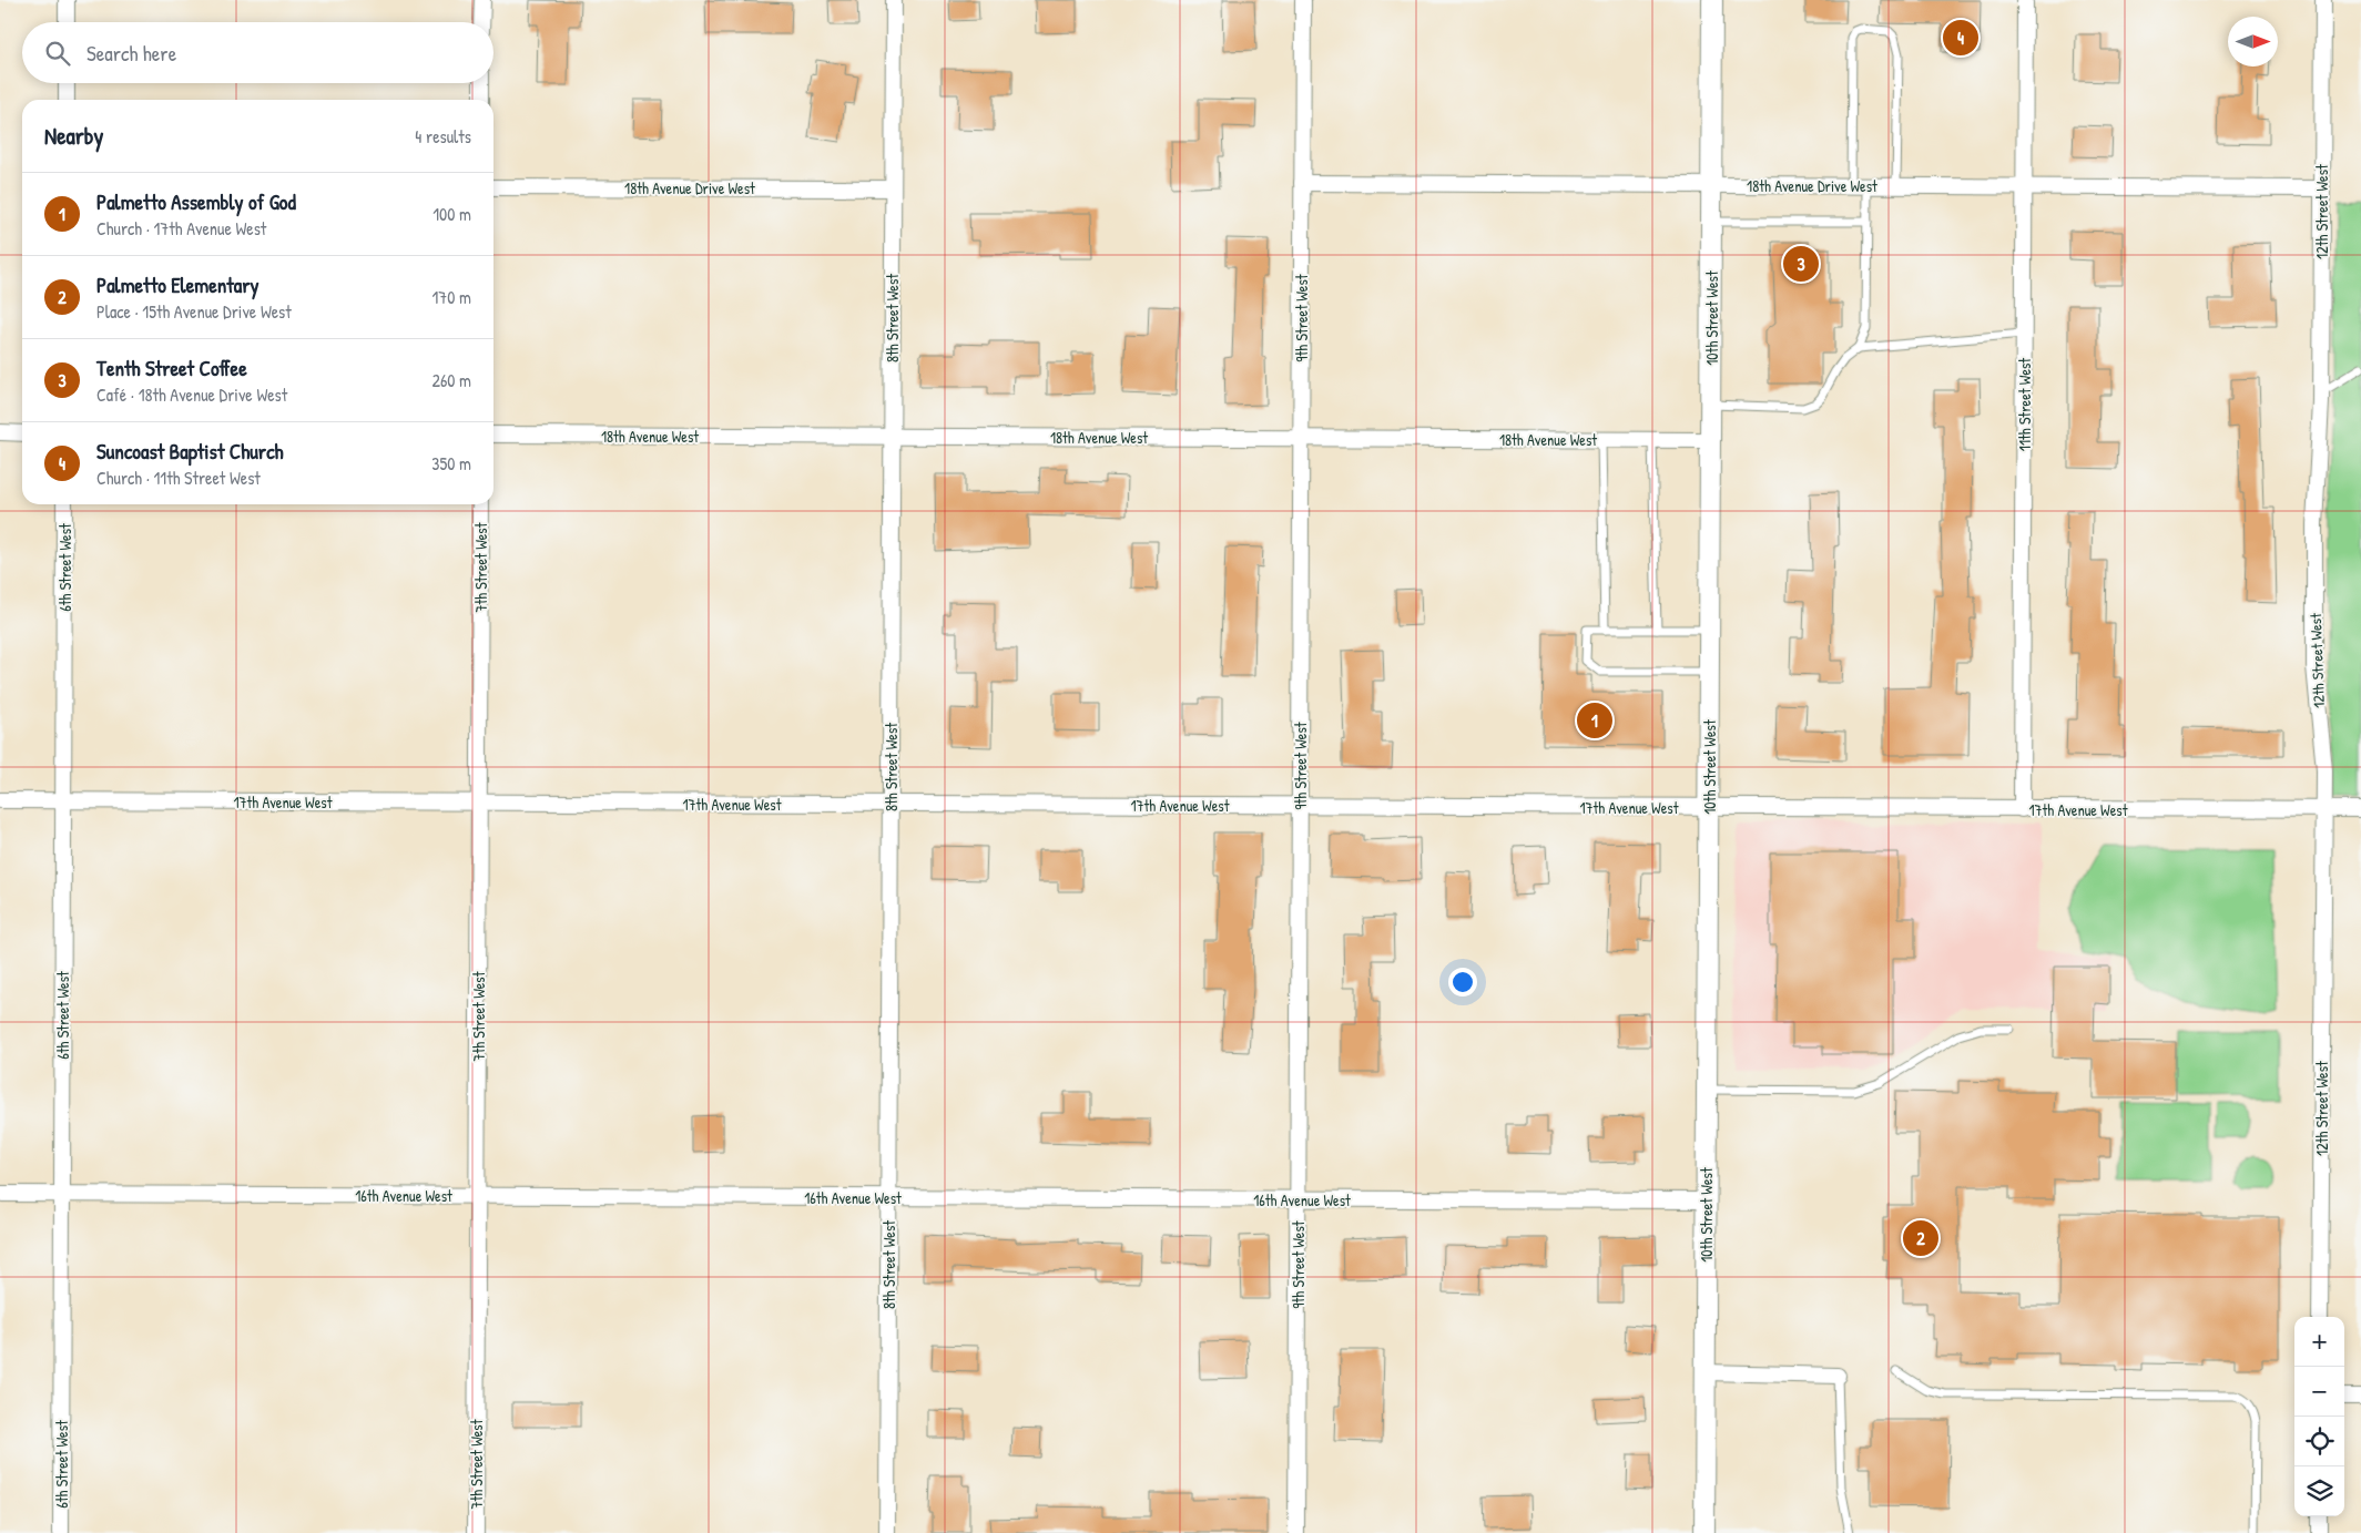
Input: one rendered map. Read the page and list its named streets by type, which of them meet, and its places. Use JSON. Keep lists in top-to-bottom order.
{
  "streets": {
    "street": [
      "18th Avenue Drive West",
      "12th Street West",
      "8th Street West",
      "9th Street West",
      "10th Street West",
      "11th Street West",
      "18th Avenue West",
      "6th Street West",
      "7th Street West",
      "17th Avenue West",
      "16th Avenue West"
    ]
  },
  "crossings": [
    ["18th Avenue Drive West", "12th Street West"],
    ["18th Avenue Drive West", "8th Street West"],
    ["18th Avenue Drive West", "9th Street West"],
    ["18th Avenue Drive West", "10th Street West"],
    ["18th Avenue Drive West", "11th Street West"],
    ["12th Street West", "17th Avenue West"],
    ["8th Street West", "18th Avenue West"],
    ["8th Street West", "17th Avenue West"],
    ["8th Street West", "16th Avenue West"],
    ["9th Street West", "18th Avenue West"],
    ["9th Street West", "17th Avenue West"],
    ["9th Street West", "16th Avenue West"],
    ["10th Street West", "18th Avenue West"],
    ["10th Street West", "17th Avenue West"],
    ["10th Street West", "16th Avenue West"],
    ["11th Street West", "17th Avenue West"],
    ["6th Street West", "17th Avenue West"],
    ["6th Street West", "16th Avenue West"],
    ["7th Street West", "17th Avenue West"],
    ["7th Street West", "16th Avenue West"]
  ],
  "north": "right",
  "page": {
    "pins": [
      "4",
      "3",
      "1",
      "2"
    ],
    "search": "Search here",
    "heading": ["Nearby", "4 results"],
    "list": [
      {
        "mark": "1",
        "name": "Palmetto Assembly of God",
        "note": "Church · 17th Avenue West",
        "value": "100 m"
      },
      {
        "mark": "2",
        "name": "Palmetto Elementary",
        "note": "Place · 15th Avenue Drive West",
        "value": "170 m"
      },
      {
        "mark": "3",
        "name": "Tenth Street Coffee",
        "note": "Café · 18th Avenue Drive West",
        "value": "260 m"
      },
      {
        "mark": "4",
        "name": "Suncoast Baptist Church",
        "note": "Church · 11th Street West",
        "value": "350 m"
      }
    ],
    "map_buttons": ["+", "−"]
  }
}
